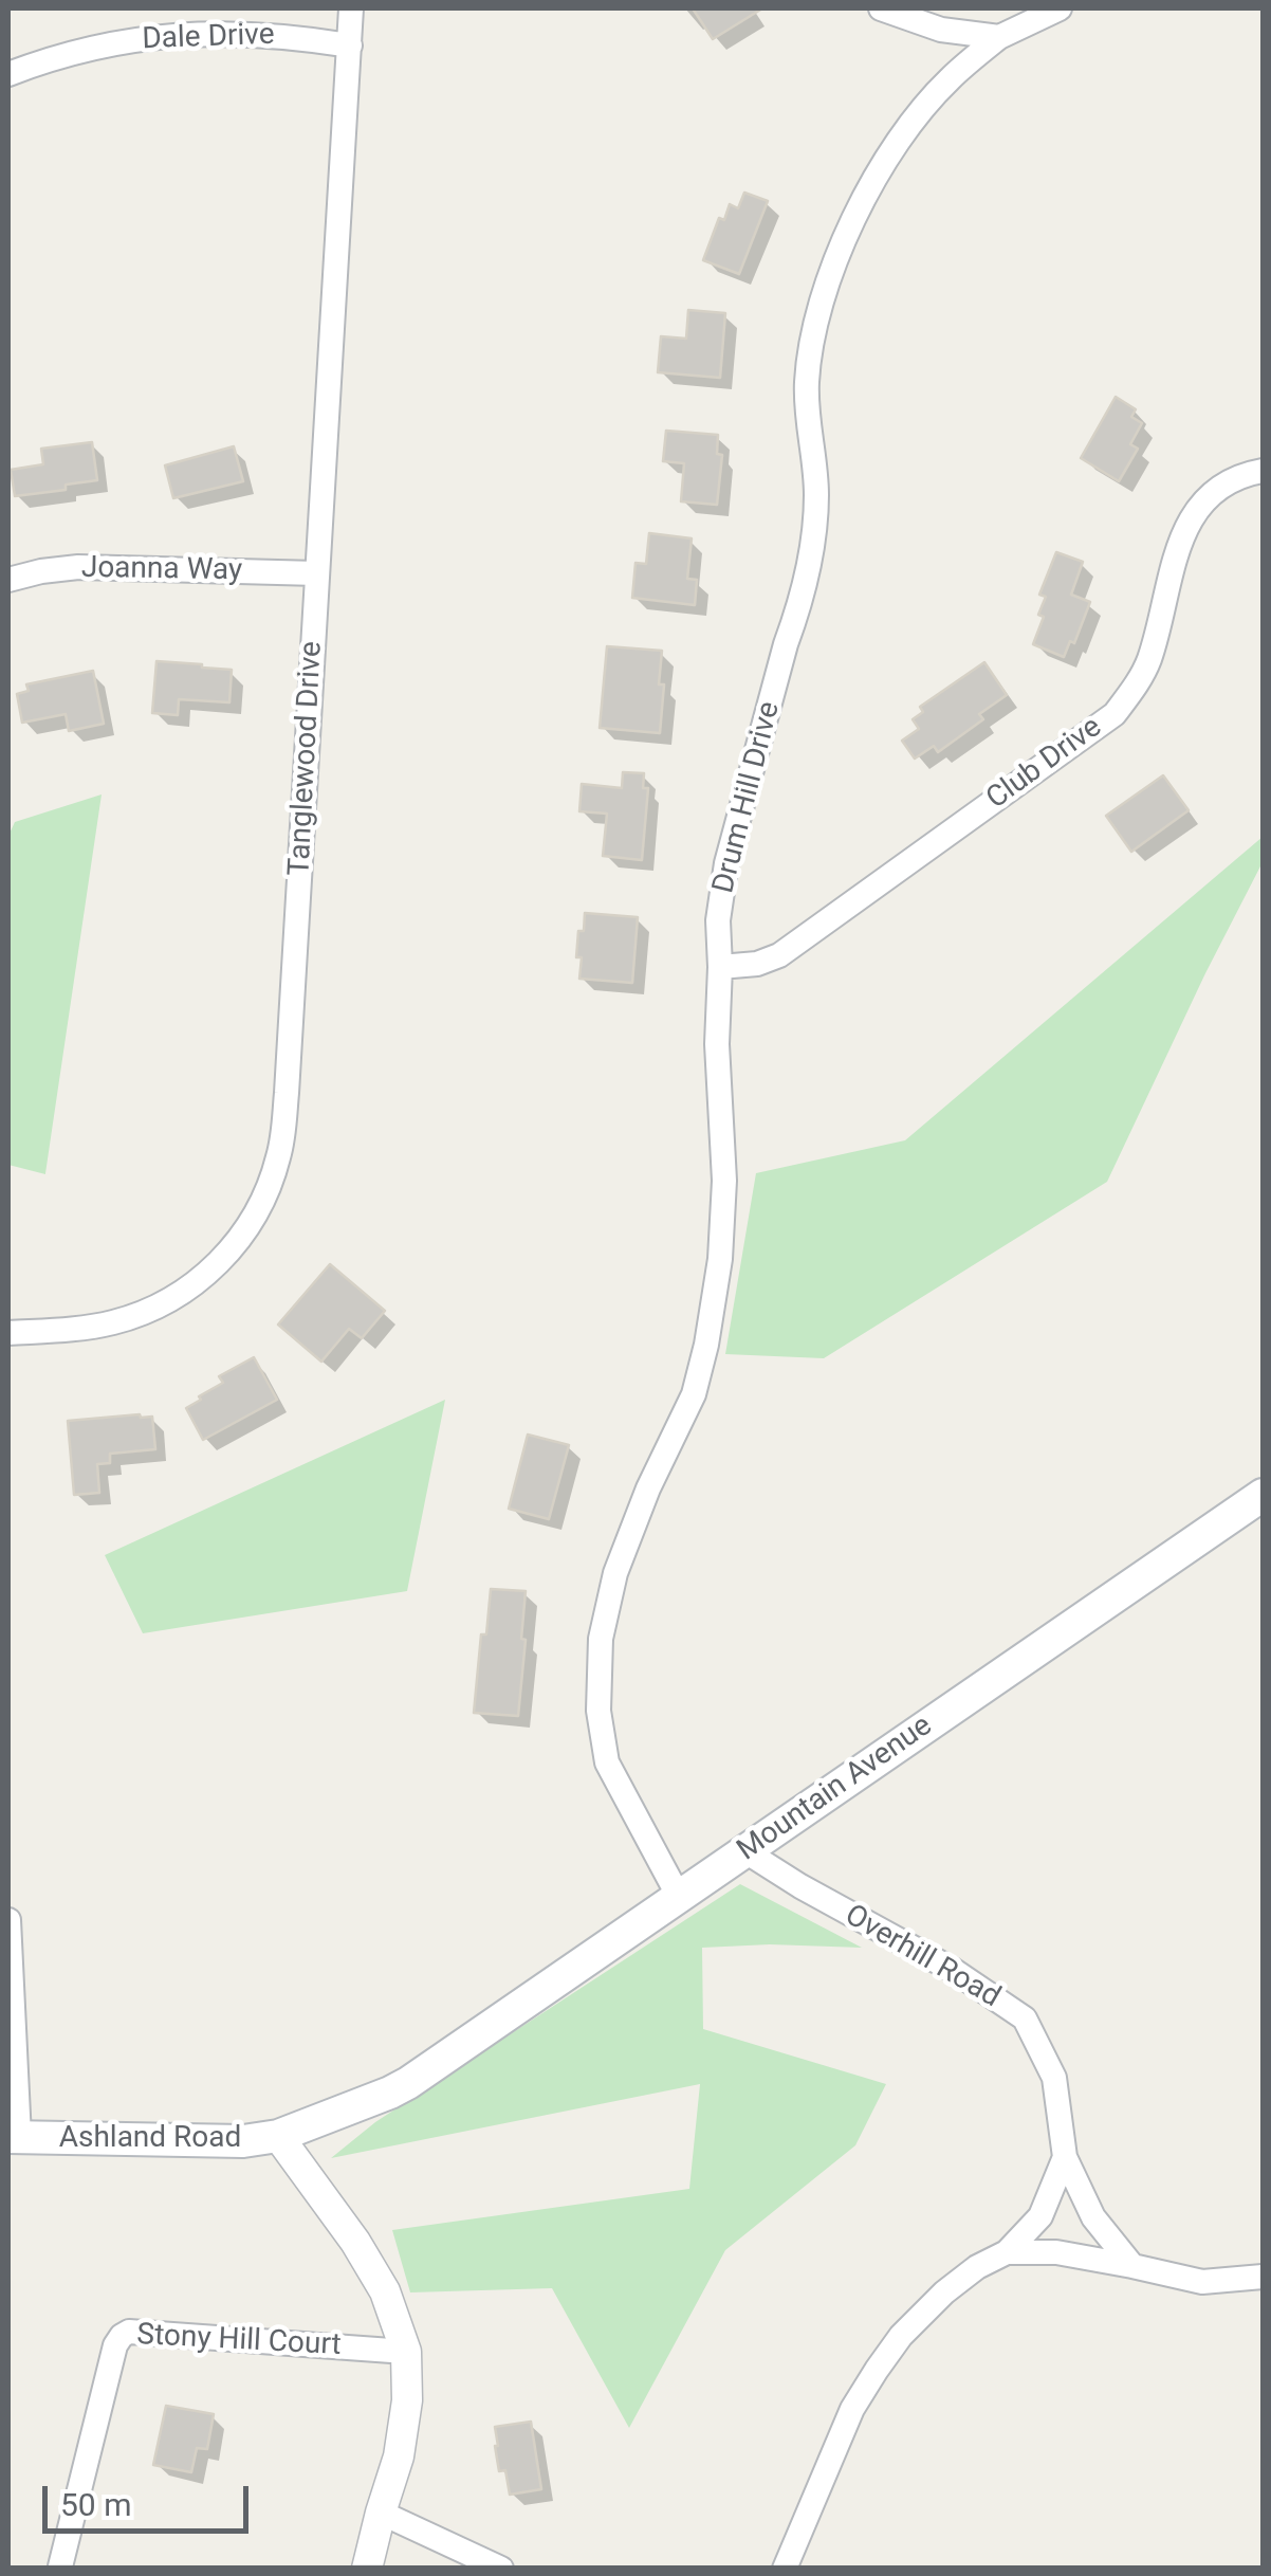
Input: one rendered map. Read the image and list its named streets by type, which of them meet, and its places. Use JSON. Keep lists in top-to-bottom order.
{
  "streets": {
    "main road": ["Mountain Avenue", "Ashland Road"],
    "street": [
      "Dale Drive",
      "Joanna Way",
      "Tanglewood Drive",
      "Club Drive",
      "Drum Hill Drive",
      "Overhill Road",
      "Stony Hill Court"
    ]
  },
  "crossings": [
    ["Dale Drive", "Tanglewood Drive"],
    ["Joanna Way", "Tanglewood Drive"],
    ["Club Drive", "Drum Hill Drive"],
    ["Drum Hill Drive", "Mountain Avenue"],
    ["Mountain Avenue", "Overhill Road"],
    ["Mountain Avenue", "Ashland Road"]
  ],
  "scale_bar": "50 m"
}
